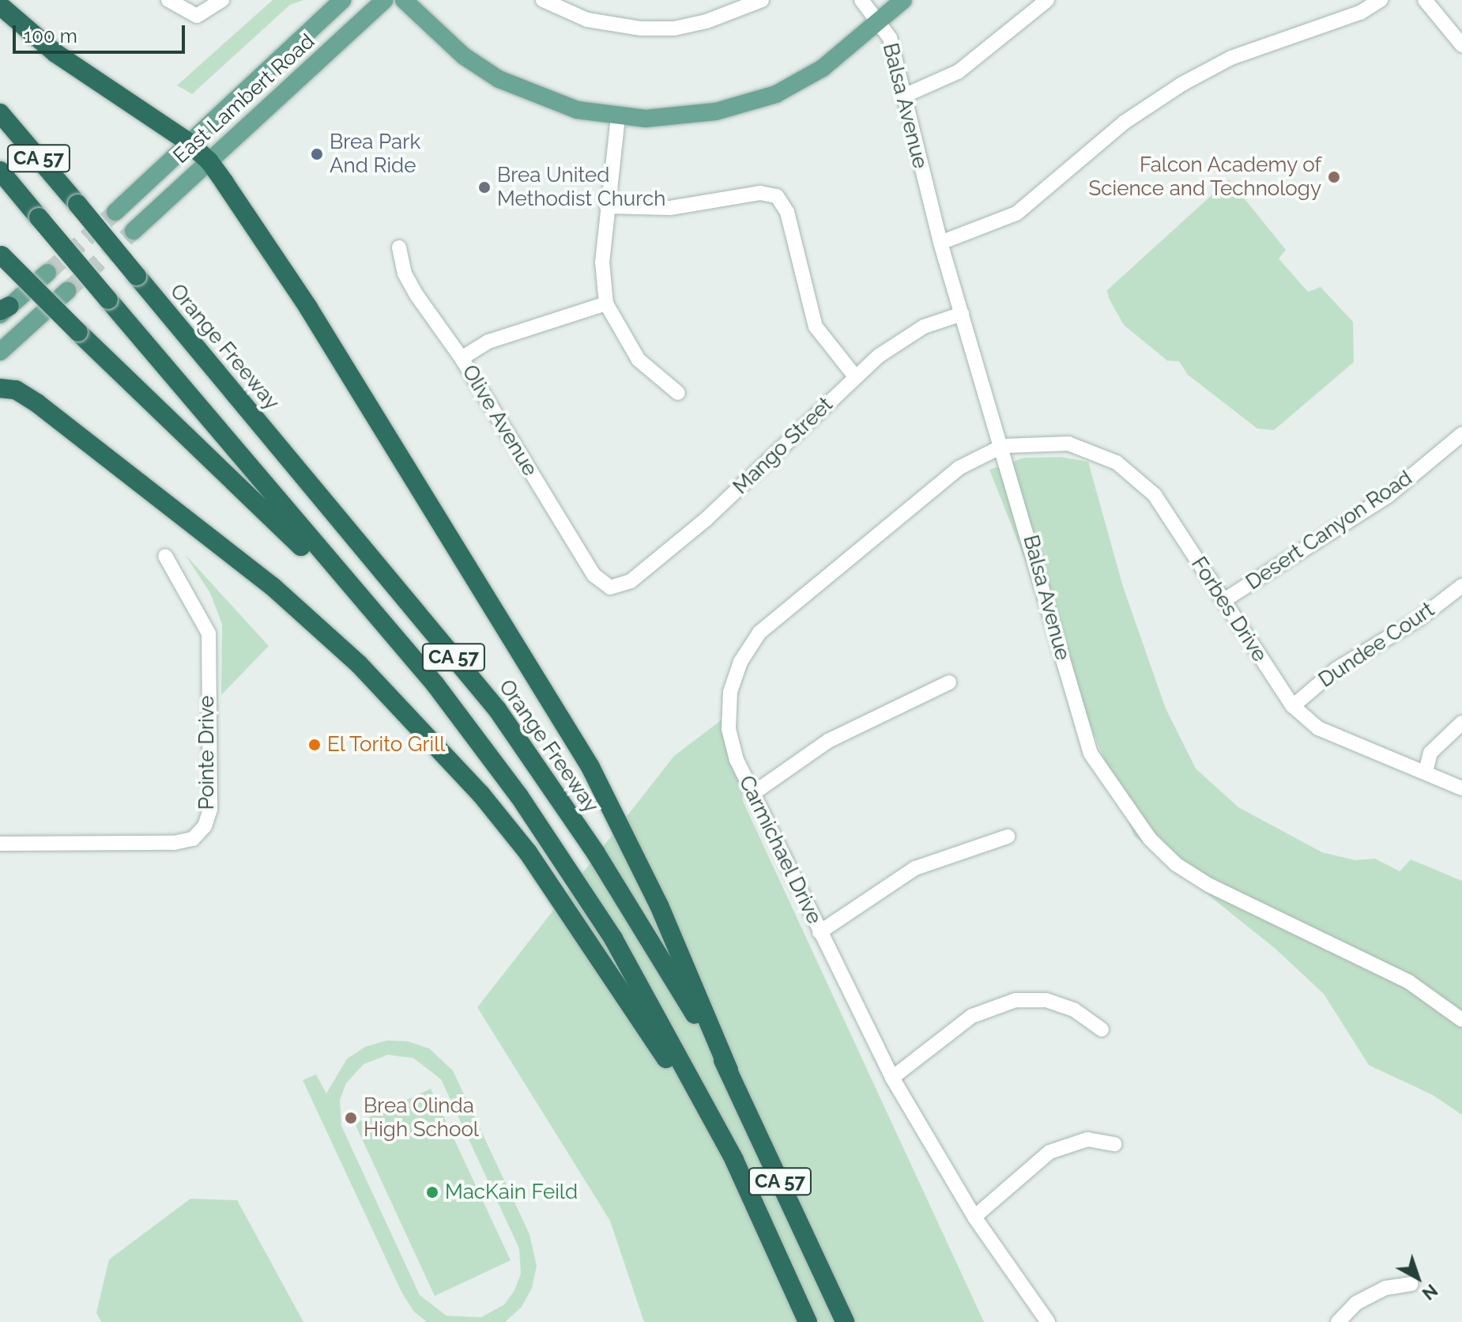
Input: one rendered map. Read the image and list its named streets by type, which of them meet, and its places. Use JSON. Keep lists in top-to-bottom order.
{
  "streets": {
    "highway": ["CA 57", "Orange Freeway"],
    "main road": ["East Lambert Road"],
    "street": [
      "Balsa Avenue",
      "Olive Avenue",
      "Mango Street",
      "Desert Canyon Road",
      "Forbes Drive",
      "Dundee Court",
      "Pointe Drive",
      "Carmichael Drive"
    ]
  },
  "crossings": [
    ["Balsa Avenue", "Mango Street"],
    ["Balsa Avenue", "Forbes Drive"],
    ["Balsa Avenue", "Carmichael Drive"],
    ["Olive Avenue", "Mango Street"],
    ["Desert Canyon Road", "Forbes Drive"],
    ["Forbes Drive", "Dundee Court"],
    ["Forbes Drive", "Carmichael Drive"]
  ],
  "places": [
    "Brea Park And Ride",
    "Falcon Academy of Science and Technology",
    "Brea United Methodist Church",
    "El Torito Grill",
    "Brea Olinda High School",
    "MacKain Feild"
  ],
  "scale_bar": "100 m",
  "north": "bottom right"
}
